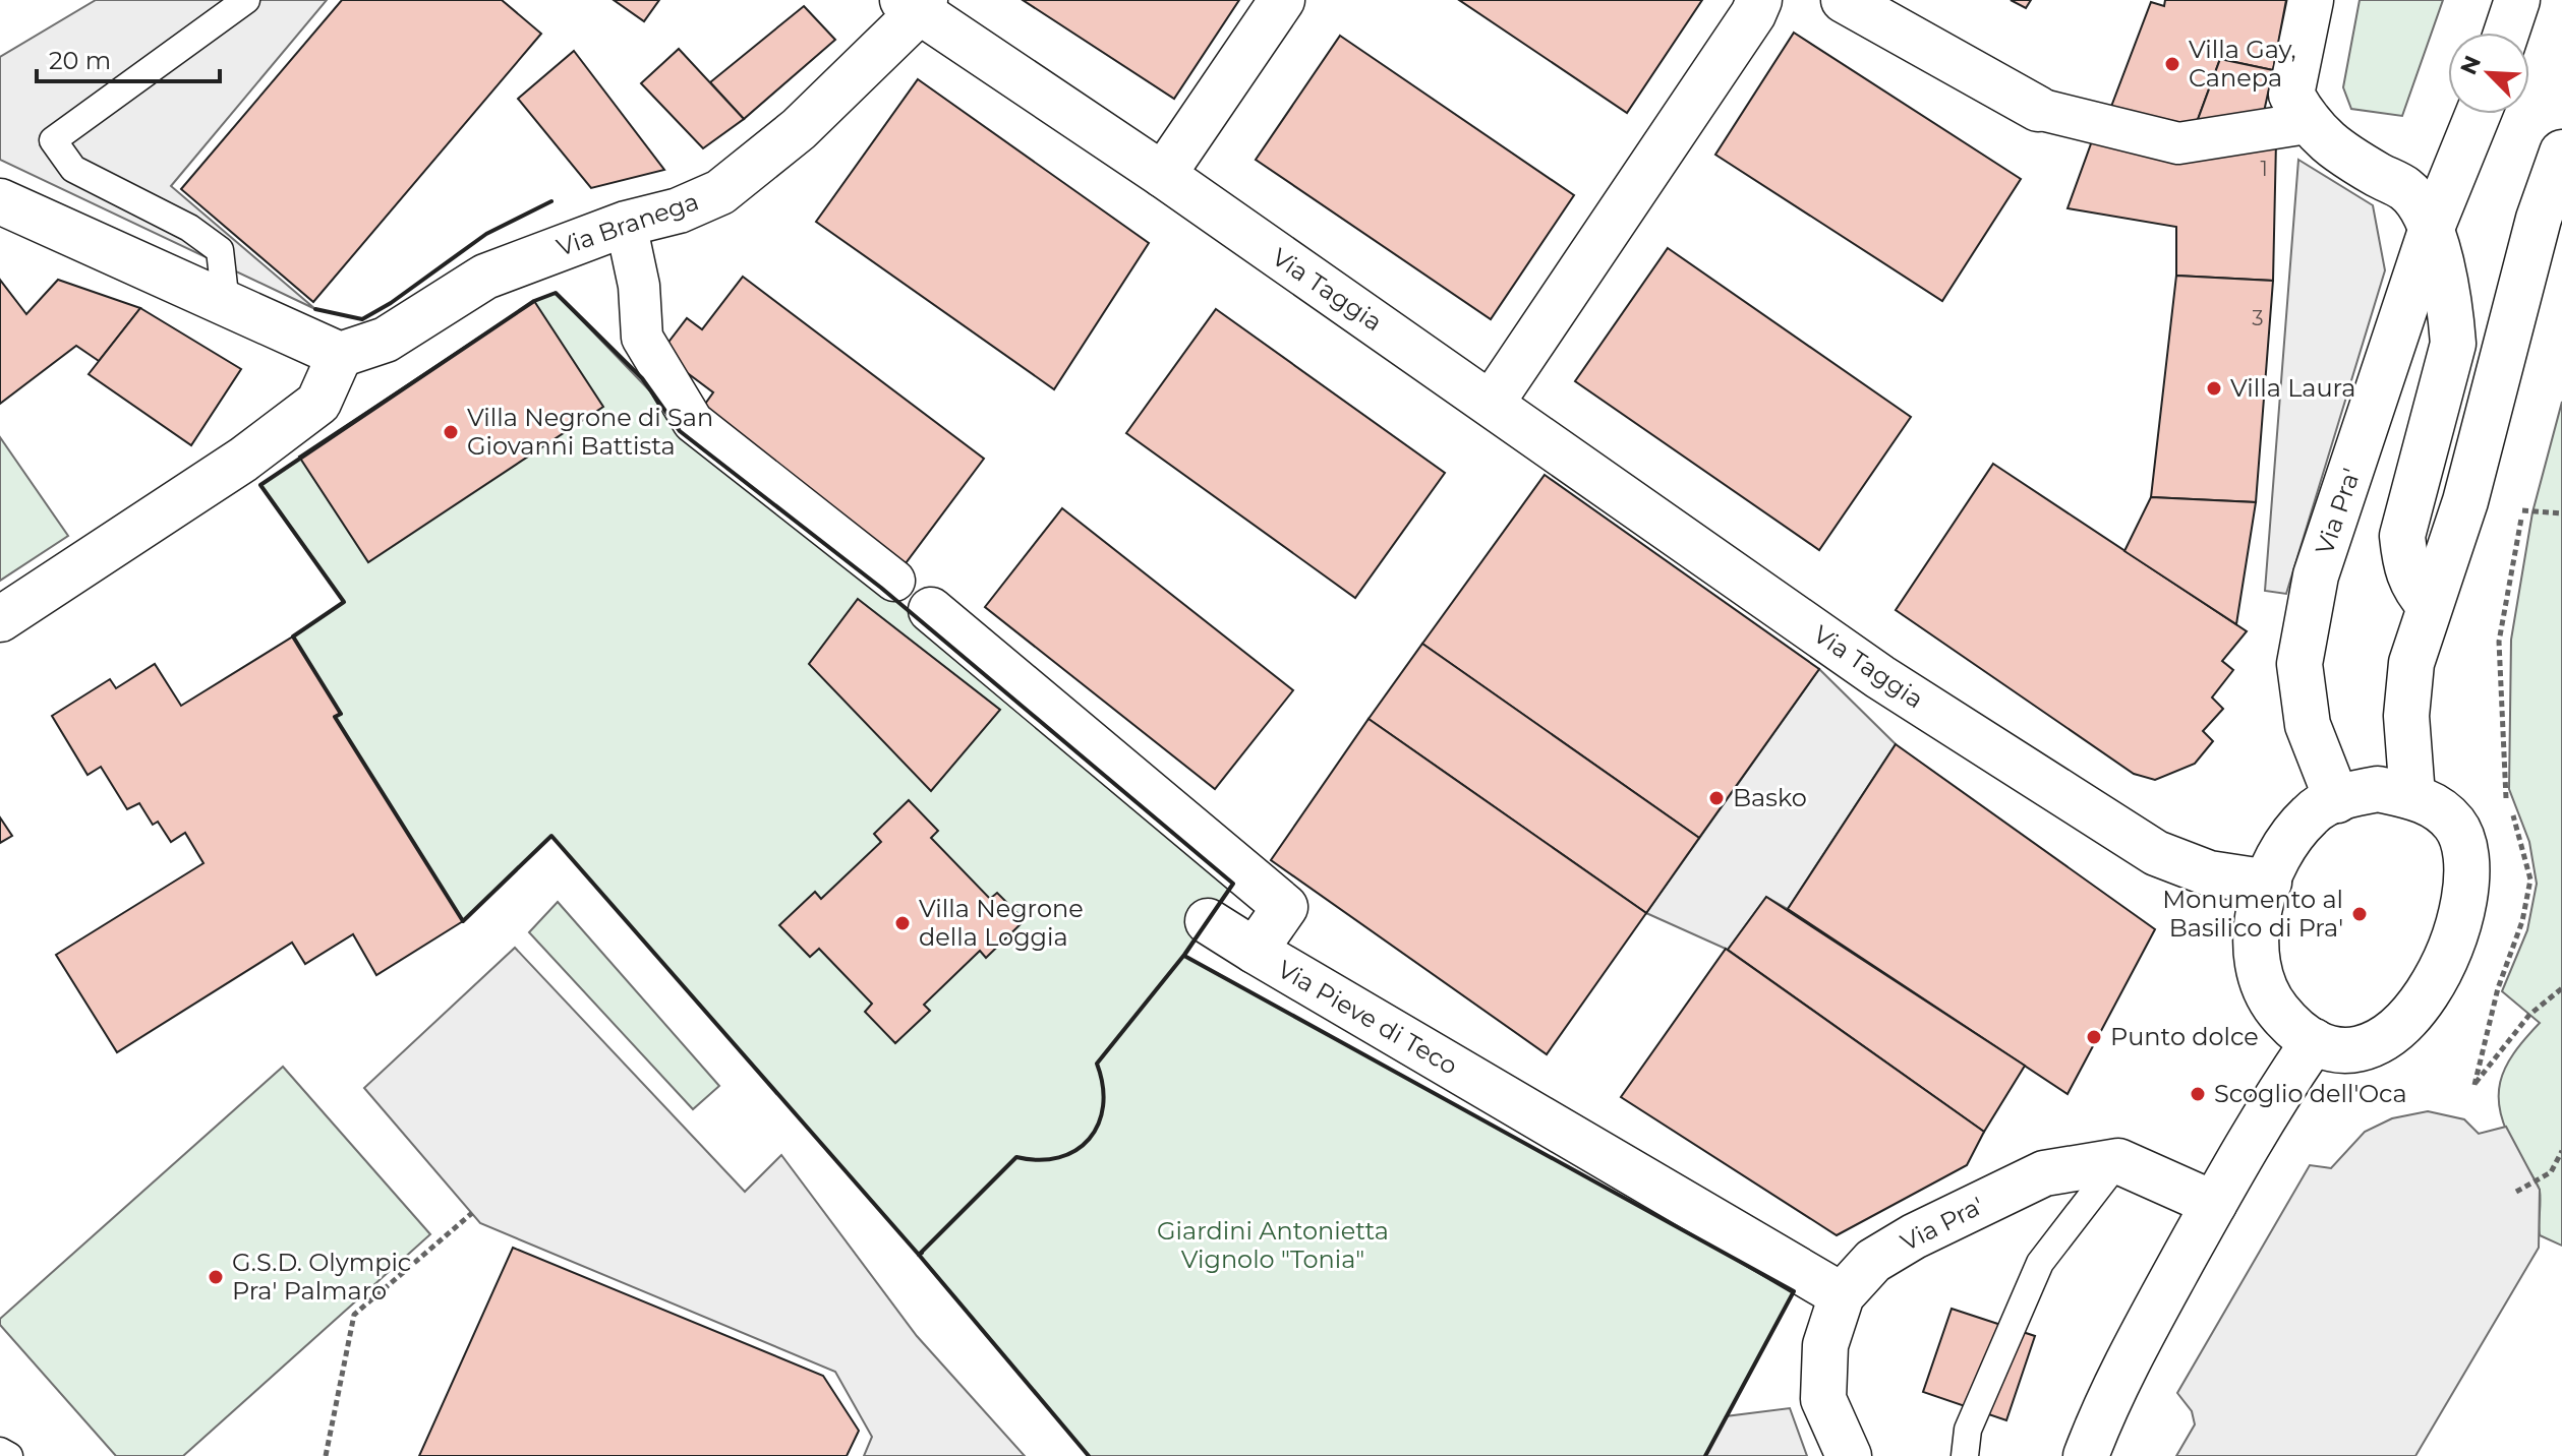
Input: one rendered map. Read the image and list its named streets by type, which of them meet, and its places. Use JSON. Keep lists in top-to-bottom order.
{
  "streets": {
    "street": [
      "Via Branega",
      "Via Taggia",
      "Via Pra'",
      "Via Pieve di Teco"
    ]
  },
  "crossings": [
    ["Via Branega", "Via Taggia"],
    ["Via Taggia", "Via Pra'"],
    ["Via Pra'", "Via Pieve di Teco"]
  ],
  "parks": ["Giardini Antonietta Vignolo \"Tonia\""],
  "places": [
    "Villa Gay, Canepa",
    "Villa Laura",
    "Villa Negrone di San Giovanni Battista",
    "Basko",
    "Monumento al Basilico di Pra'",
    "Villa Negrone della Loggia",
    "Punto dolce",
    "Scoglio dell'Oca",
    "G.S.D. Olympic Pra' Palmaro"
  ],
  "house_numbers": ["1", "3"],
  "scale_bar": "20 m",
  "north": "top left"
}
